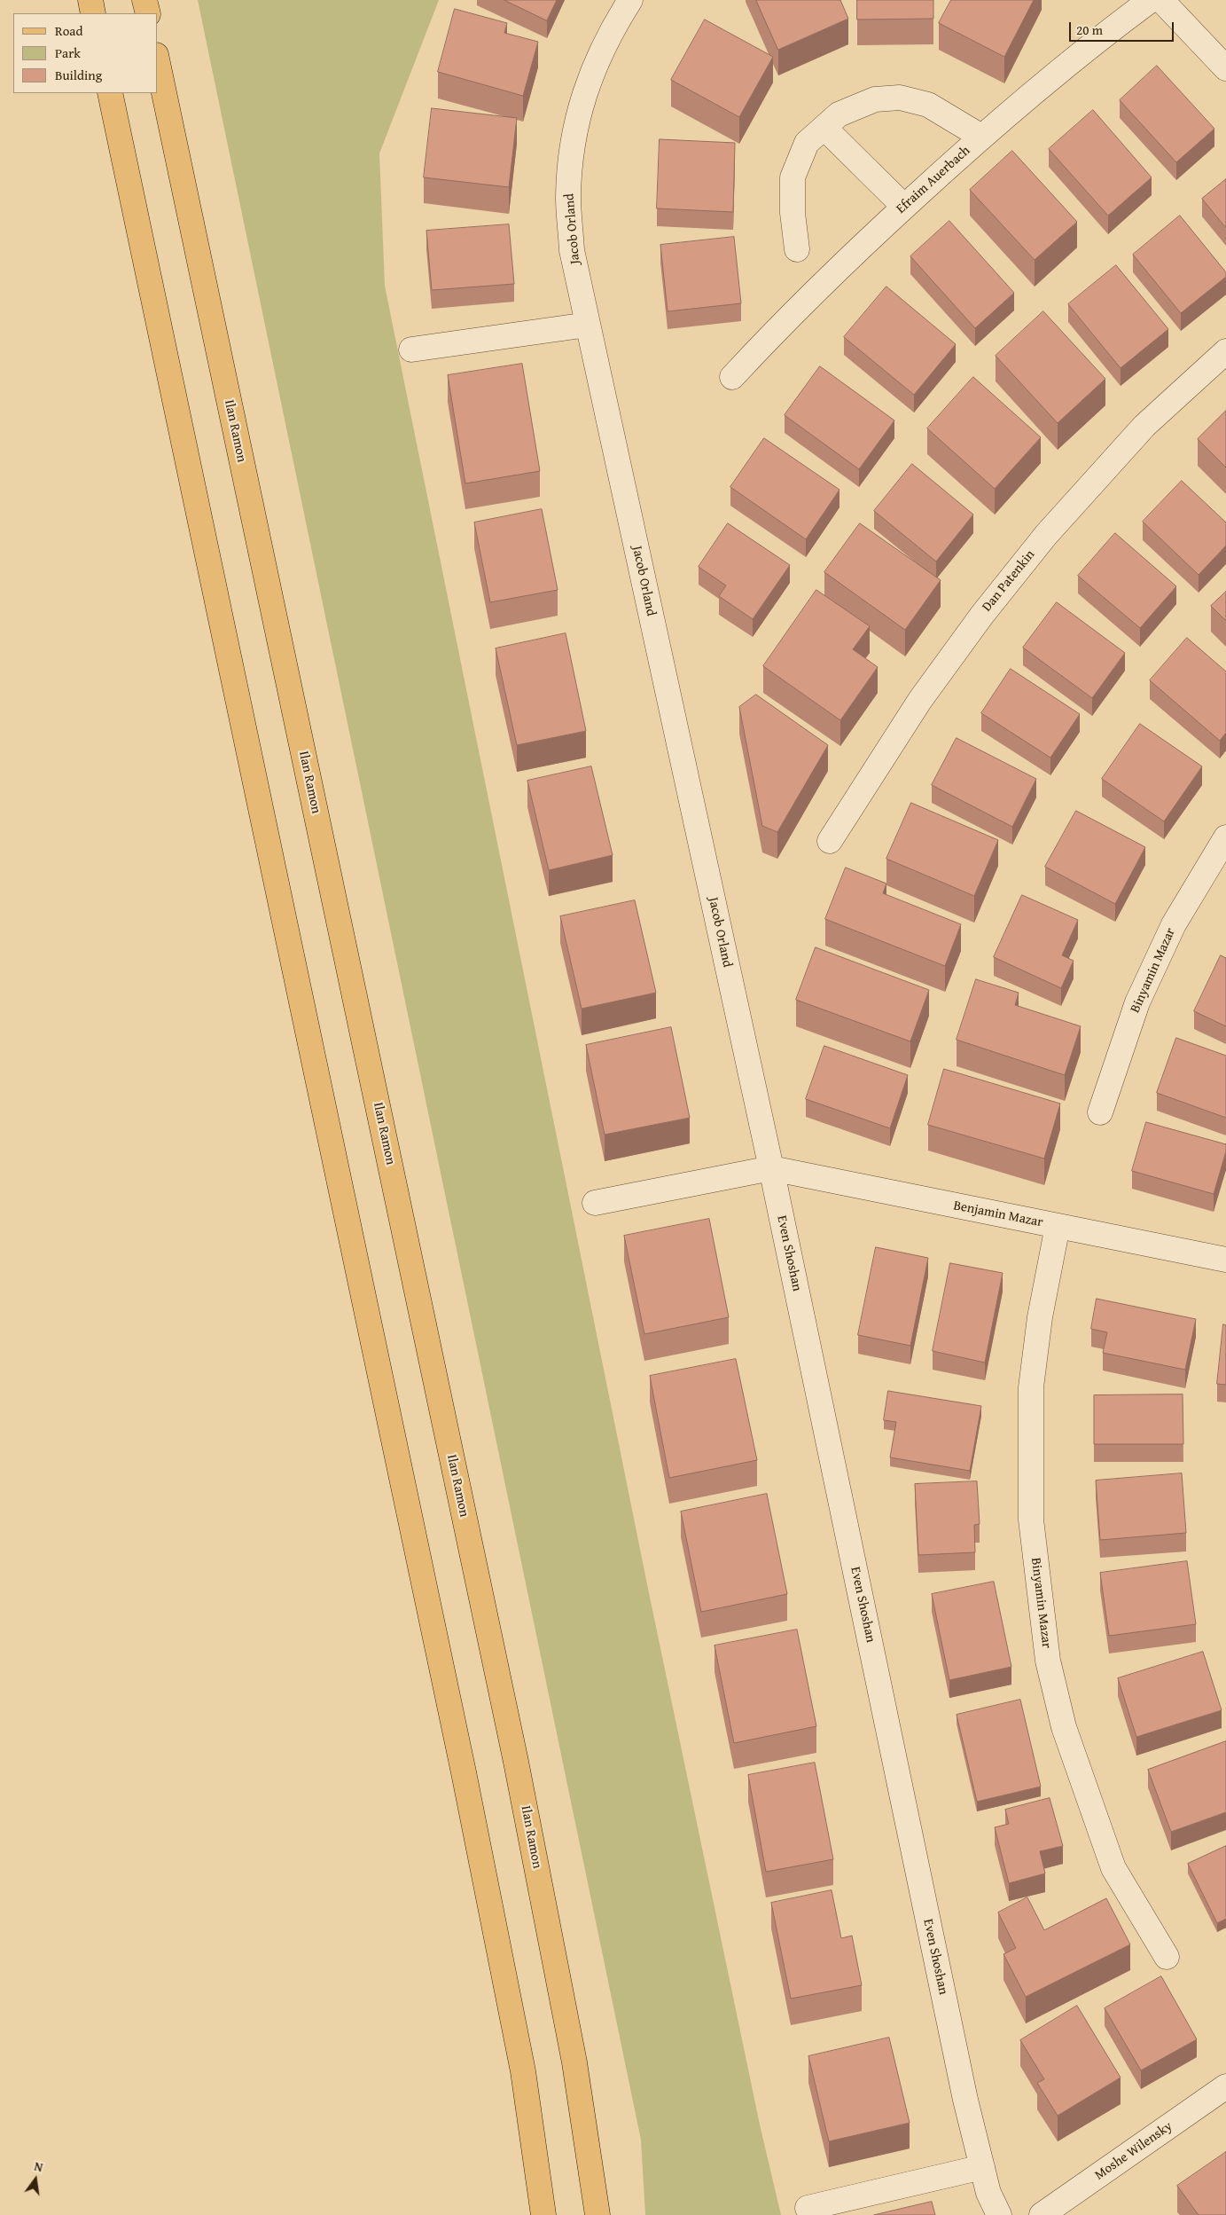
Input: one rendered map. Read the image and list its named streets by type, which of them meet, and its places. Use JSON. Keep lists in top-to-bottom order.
{
  "streets": {
    "main road": ["Ilan Ramon"],
    "street": [
      "Efraim Auerbach",
      "Jacob Orland",
      "Dan Patenkin",
      "Binyamin Mazar",
      "Benjamin Mazar",
      "Even Shoshan",
      "Moshe Wilensky"
    ]
  },
  "crossings": [
    ["Jacob Orland", "Benjamin Mazar"],
    ["Jacob Orland", "Even Shoshan"],
    ["Binyamin Mazar", "Benjamin Mazar"],
    ["Benjamin Mazar", "Even Shoshan"]
  ],
  "legend": ["Road", "Park", "Building"],
  "scale_bar": "20 m",
  "north": "top"
}
